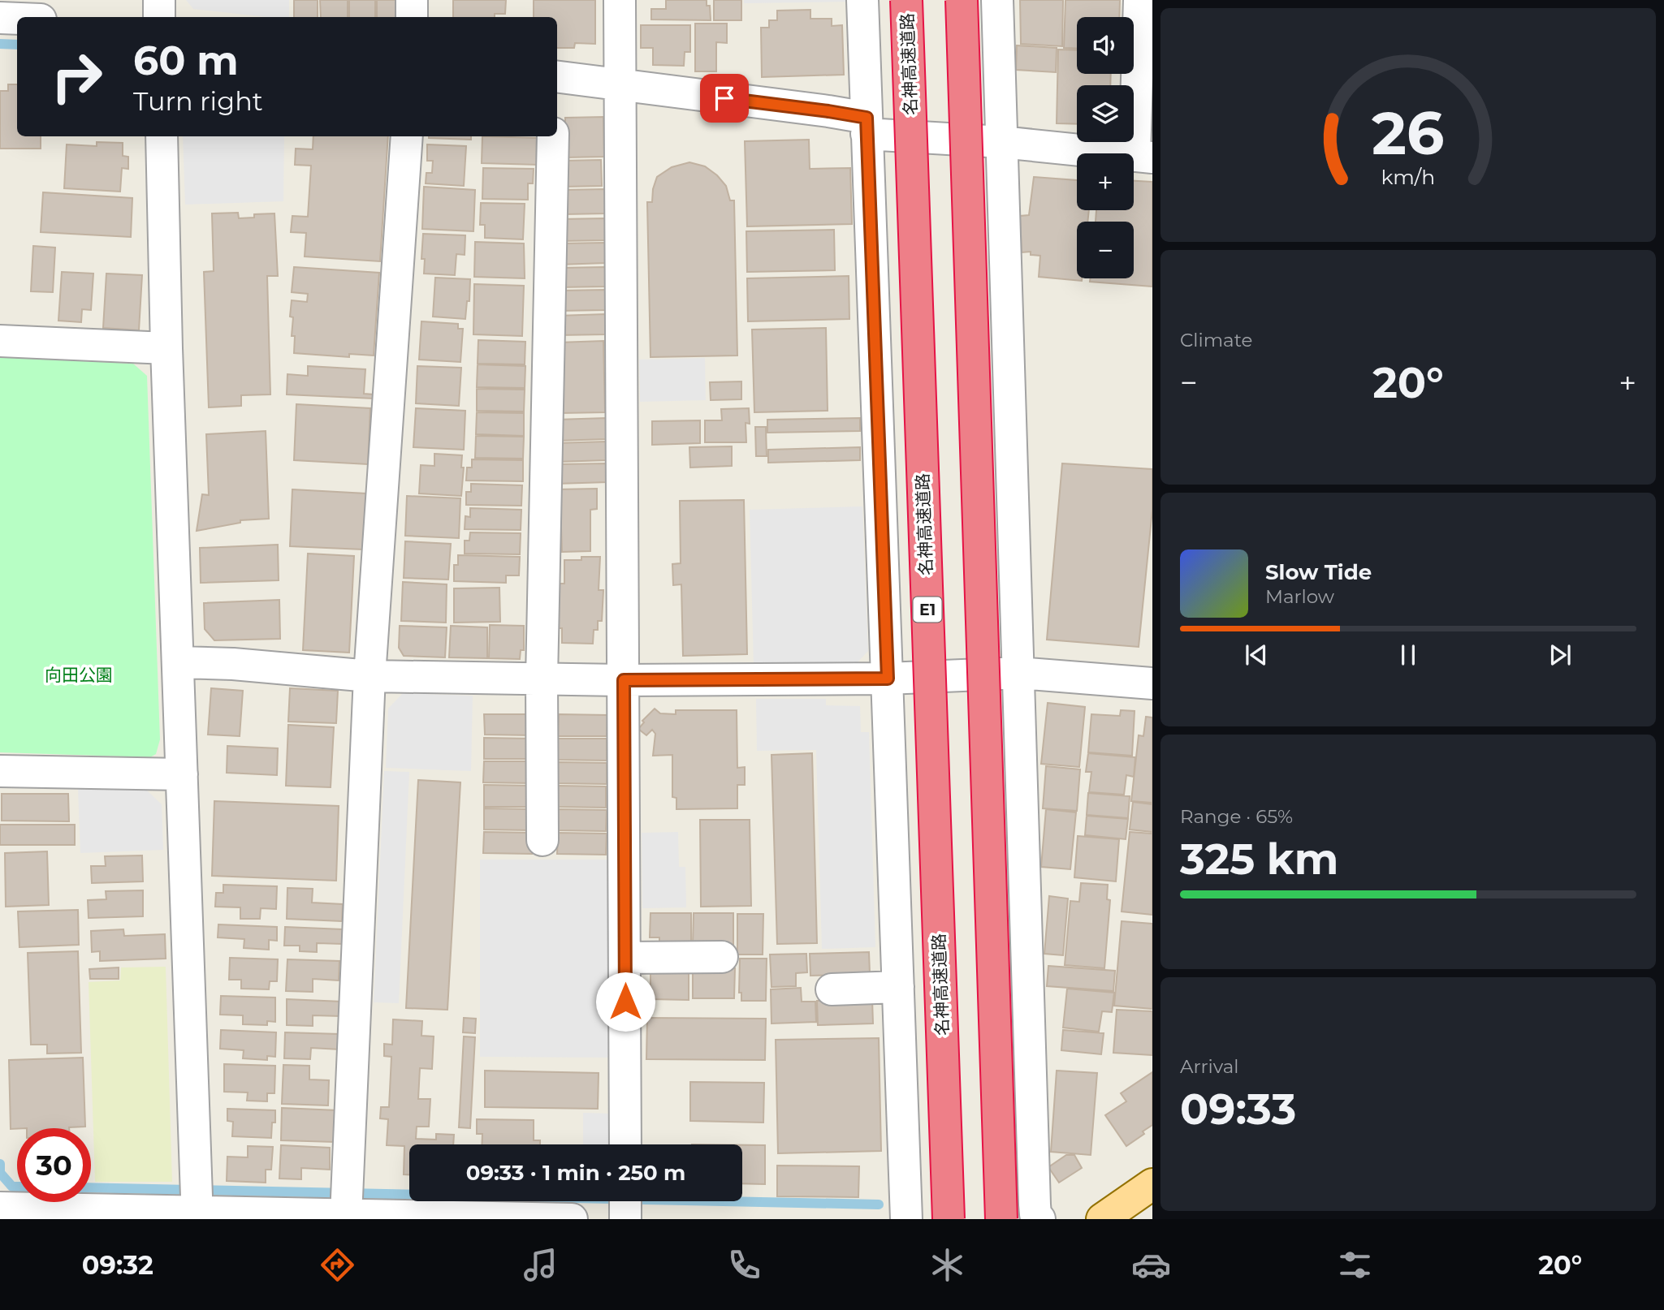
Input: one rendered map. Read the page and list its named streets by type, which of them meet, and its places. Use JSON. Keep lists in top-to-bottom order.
{
  "streets": {
    "highway": ["名神高速道路", "E1"]
  },
  "parks": ["向田公園"],
  "page": {
    "map_buttons": ["+", "−"],
    "turn": ["60 m", "Turn right"],
    "tile": [
      "Climate",
      ["Range · 65%", "325 km"],
      ["Arrival", "09:33"]
    ],
    "heat": ["−", "20°", "+"],
    "song": ["Slow Tide", "Marlow"],
    "limit": "30",
    "trip": "09:33 · 1 min · 250 m",
    "tabs": ["09:32", "20°"],
    "gauge": ["26", "km/h"]
  }
}
